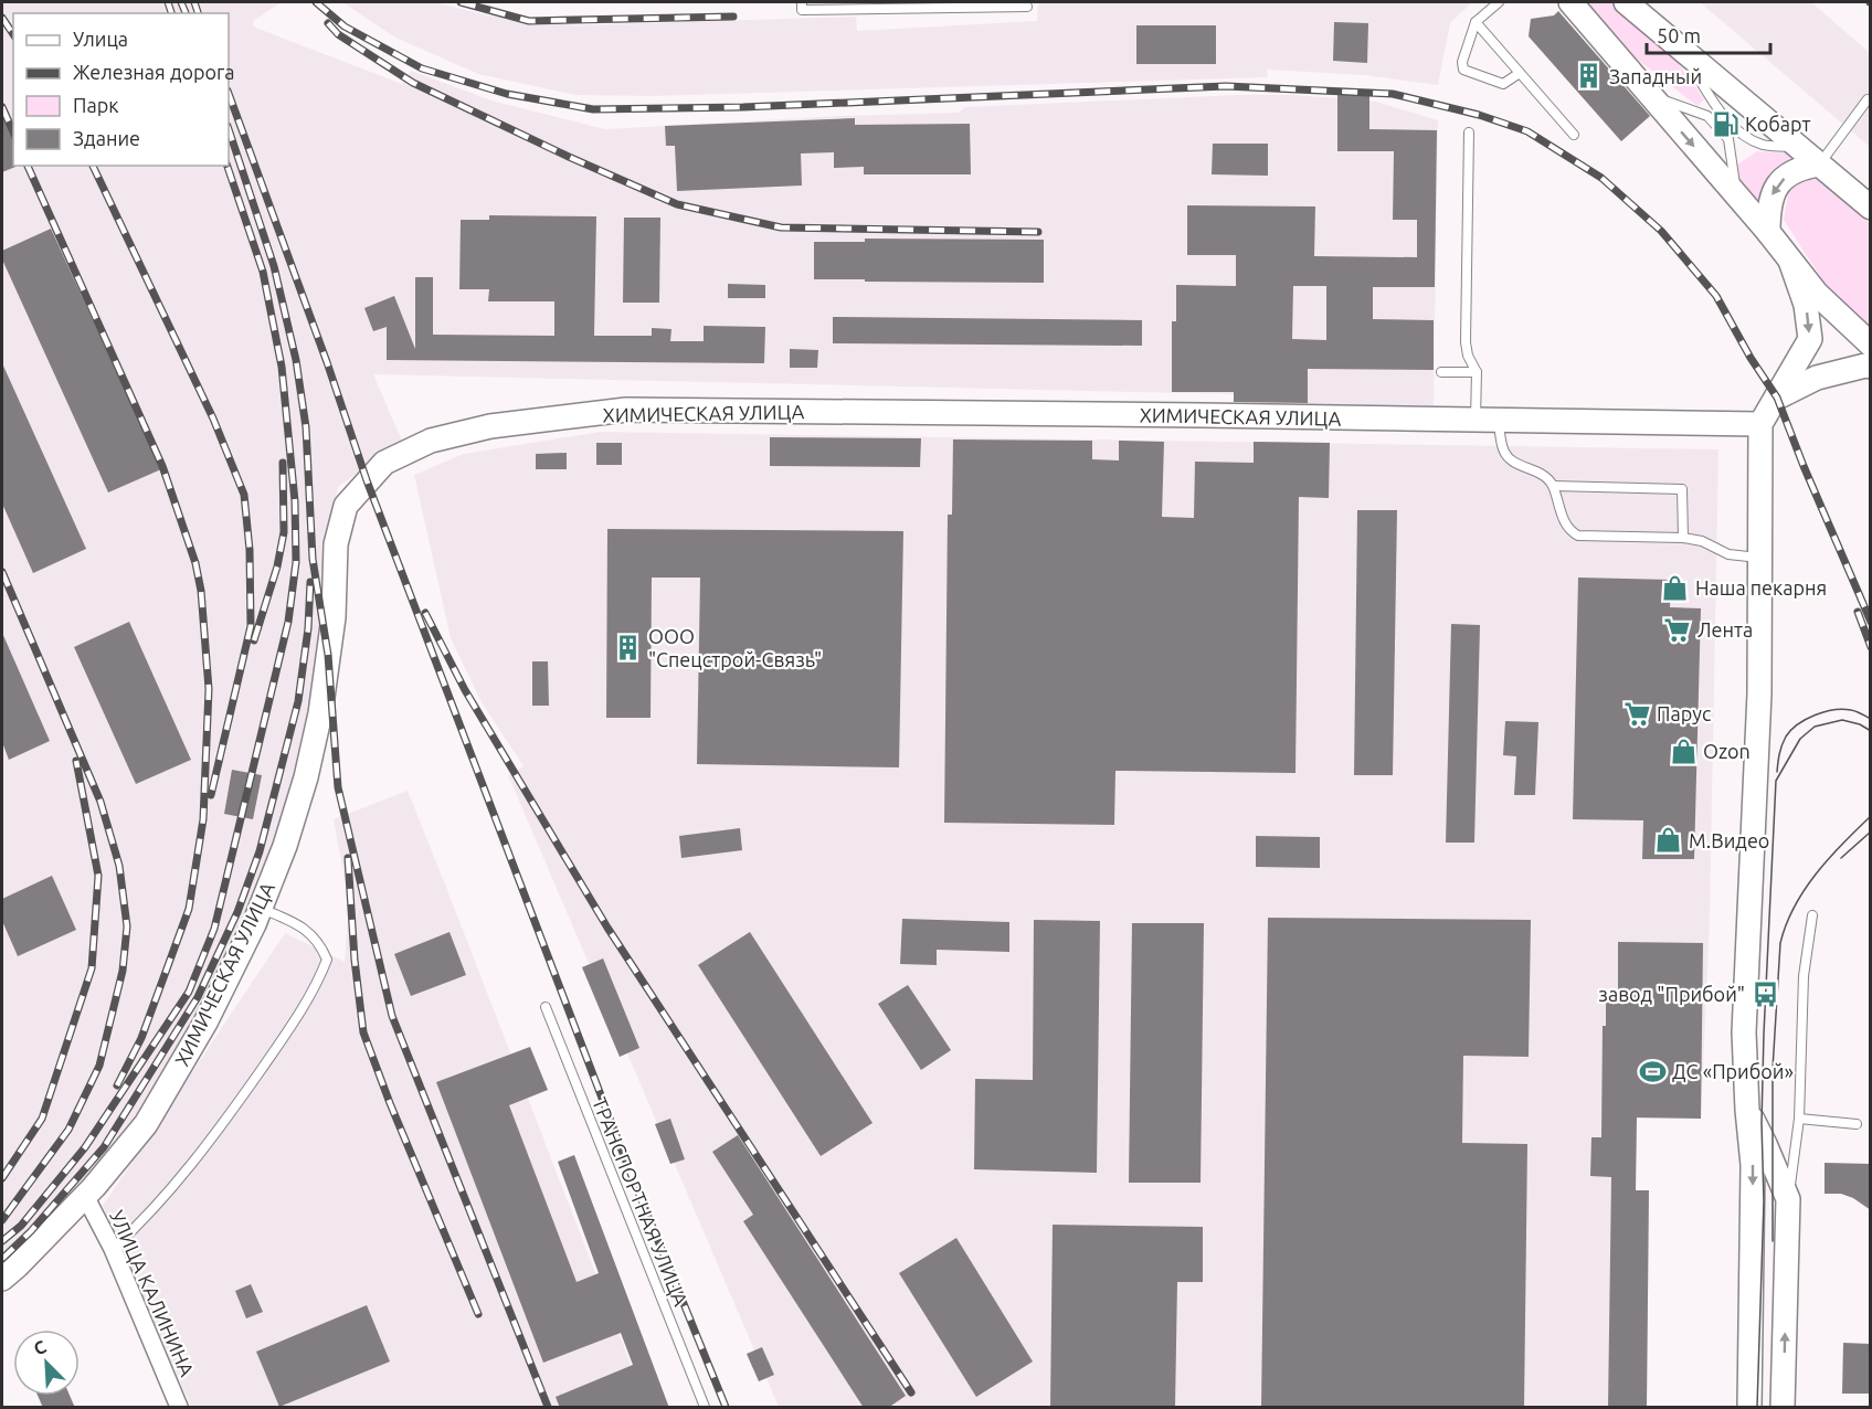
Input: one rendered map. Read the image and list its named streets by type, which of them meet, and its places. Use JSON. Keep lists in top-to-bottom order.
{
  "streets": {
    "main road": ["ХИМИЧЕСКАЯ УЛИЦА"],
    "street": ["УЛИЦА КАЛИНИНА"],
    "lane": ["ТРАНСПОРТНАЯ УЛИЦА"]
  },
  "crossings": [
    ["ХИМИЧЕСКАЯ УЛИЦА", "УЛИЦА КАЛИНИНА"]
  ],
  "places": {
    "building": ["Западный", "ООО \"Спецстрой-Связь\""],
    "fuel station": ["Кобарт"],
    "shop": ["Наша пекарня", "Ozon", "М.Видео"],
    "supermarket": ["Лента", "Парус"],
    "bus stop": ["завод \"Прибой\""],
    "sports": ["ДC «Прибой»"]
  },
  "legend": [
    "Улица",
    "Железная дорога",
    "Парк",
    "Здание"
  ],
  "scale_bar": "50 m",
  "north": "top left"
}
